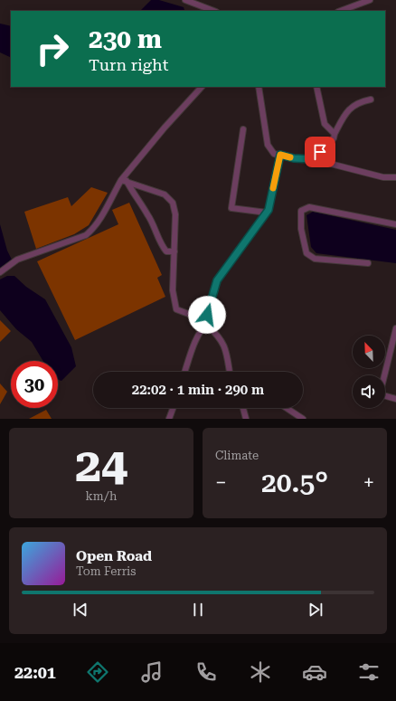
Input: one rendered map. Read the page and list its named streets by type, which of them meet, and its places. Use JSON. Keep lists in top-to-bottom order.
{
  "north": "top left",
  "page": {
    "turn": ["230 m", "Turn right"],
    "limit": "30",
    "trip": "22:02 · 1 min · 290 m",
    "tile": [
      ["24", "km/h"],
      "Climate"
    ],
    "heat": ["−", "20.5°", "+"],
    "song": ["Open Road", "Tom Ferris"],
    "tabs": "22:01"
  }
}
